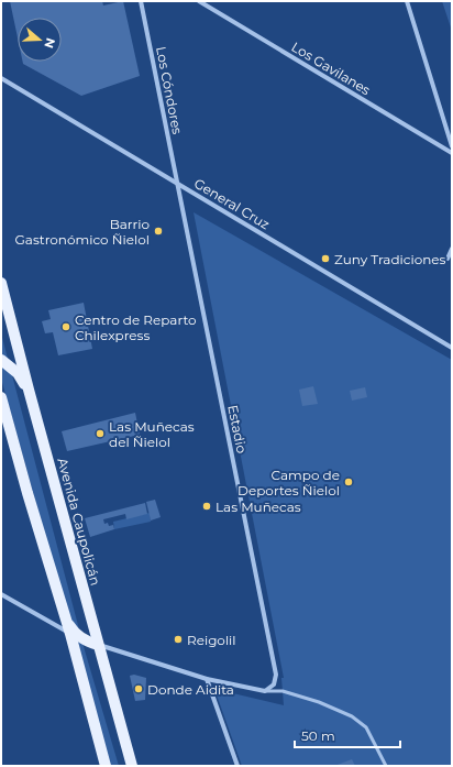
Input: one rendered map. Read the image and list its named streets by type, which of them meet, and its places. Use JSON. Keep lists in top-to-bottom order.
{
  "streets": {
    "main road": ["Avenida Caupolicán"],
    "street": [
      "Los Gavilanes",
      "Los Cóndores",
      "General Cruz",
      "Estadio"
    ]
  },
  "crossings": [
    ["Los Cóndores", "General Cruz"],
    ["Los Cóndores", "Estadio"],
    ["General Cruz", "Estadio"]
  ],
  "places": [
    "Barrio Gastronómico Ñielol",
    "Zuny Tradiciones",
    "Centro de Reparto Chilexpress",
    "Las Muñecas del Ñielol",
    "Campo de Deportes Ñielol",
    "Las Muñecas",
    "Reigolil",
    "Donde Aidita"
  ],
  "scale_bar": "50 m",
  "north": "right"
}
